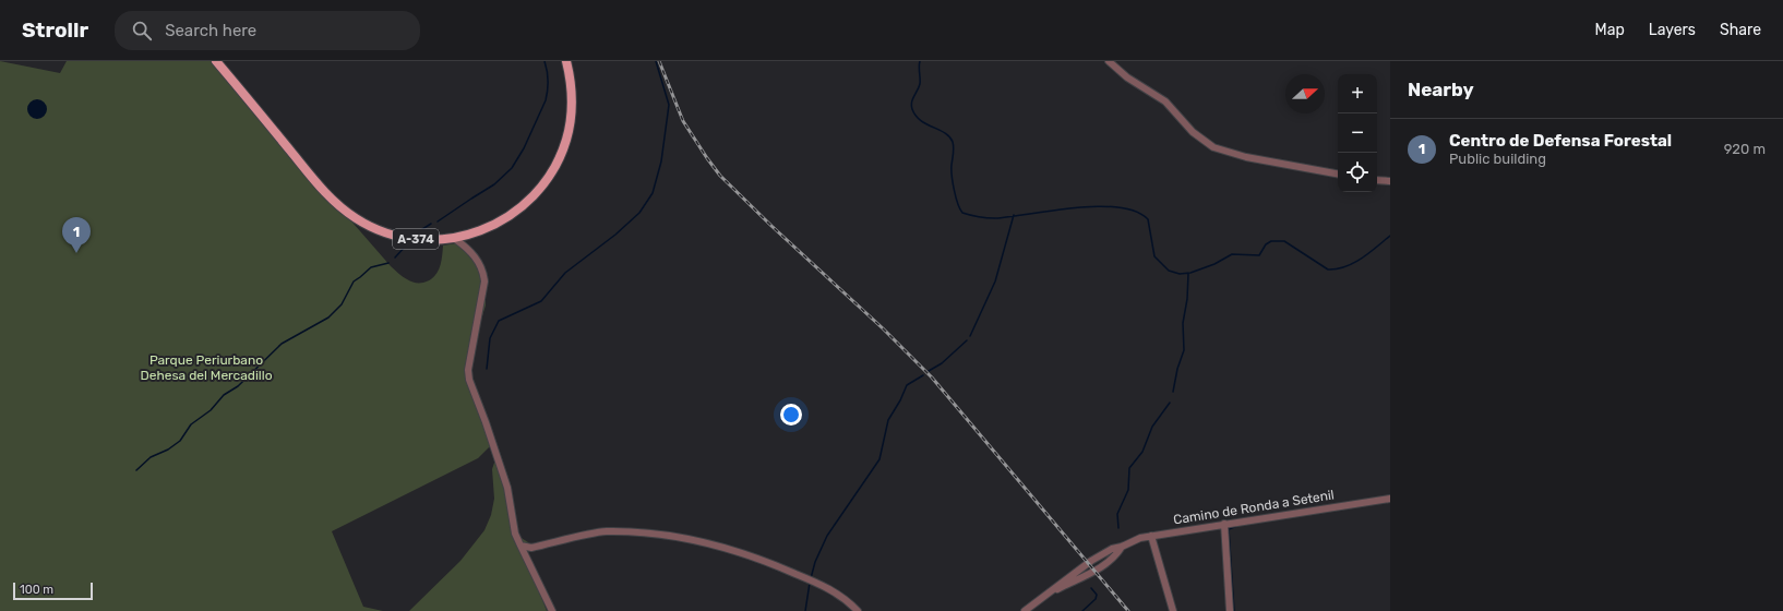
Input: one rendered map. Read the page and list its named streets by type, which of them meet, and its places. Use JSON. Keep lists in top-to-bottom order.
{
  "streets": {
    "main road": ["A-374"],
    "street": ["Camino de Ronda a Setenil"]
  },
  "parks": ["Parque Periurbano Dehesa del Mercadillo"],
  "scale_bar": "100 m",
  "north": "right",
  "page": {
    "header": "Strollr",
    "search": "Search here",
    "nav": ["Map", "Layers", "Share"],
    "heading": "Nearby",
    "map_buttons": ["+", "−"],
    "list": [
      {
        "mark": "1",
        "name": "Centro de Defensa Forestal",
        "note": "Public building",
        "value": "920 m"
      }
    ],
    "pins": "1",
    "scale": "100 m"
  }
}
